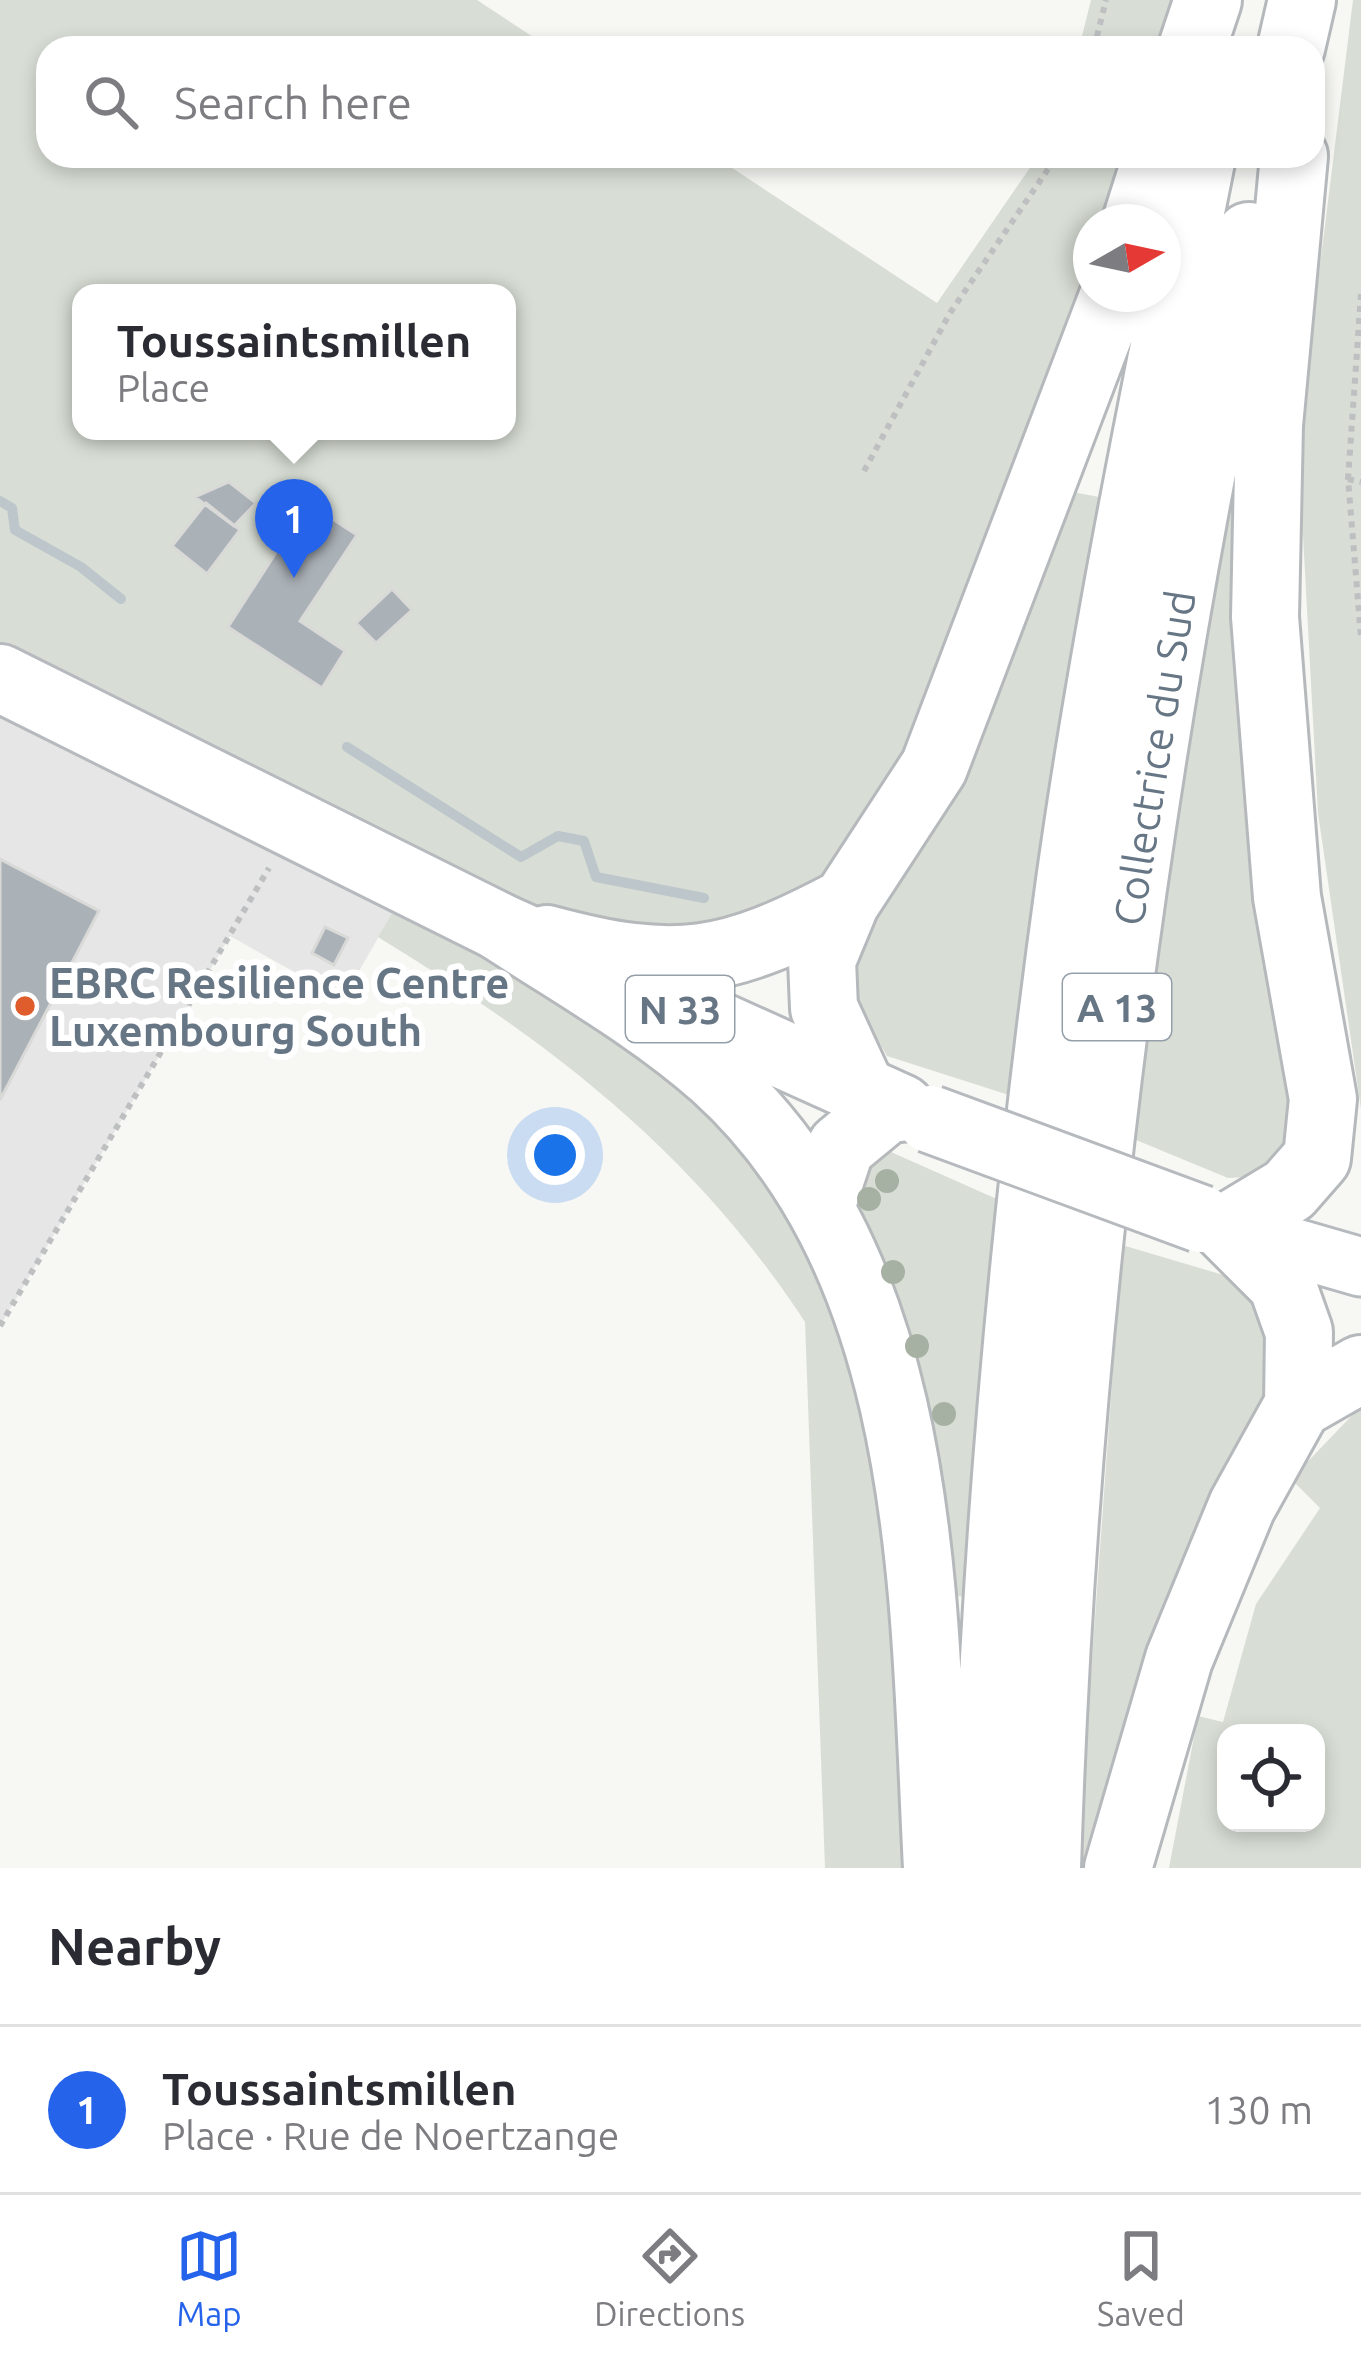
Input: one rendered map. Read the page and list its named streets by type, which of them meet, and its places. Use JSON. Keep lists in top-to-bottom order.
{
  "streets": {
    "main road": ["Collectrice du Sud", "A 13", "N 33"]
  },
  "places": ["EBRC Resilience Centre Luxembourg South"],
  "north": "right",
  "page": {
    "search": "Search here",
    "popup": ["Toussaintsmillen", "Place"],
    "pins": "1",
    "heading": "Nearby",
    "list": [
      {
        "mark": "1",
        "name": "Toussaintsmillen",
        "note": "Place · Rue de Noertzange",
        "value": "130 m"
      }
    ],
    "nav": ["Map", "Directions", "Saved"]
  }
}
